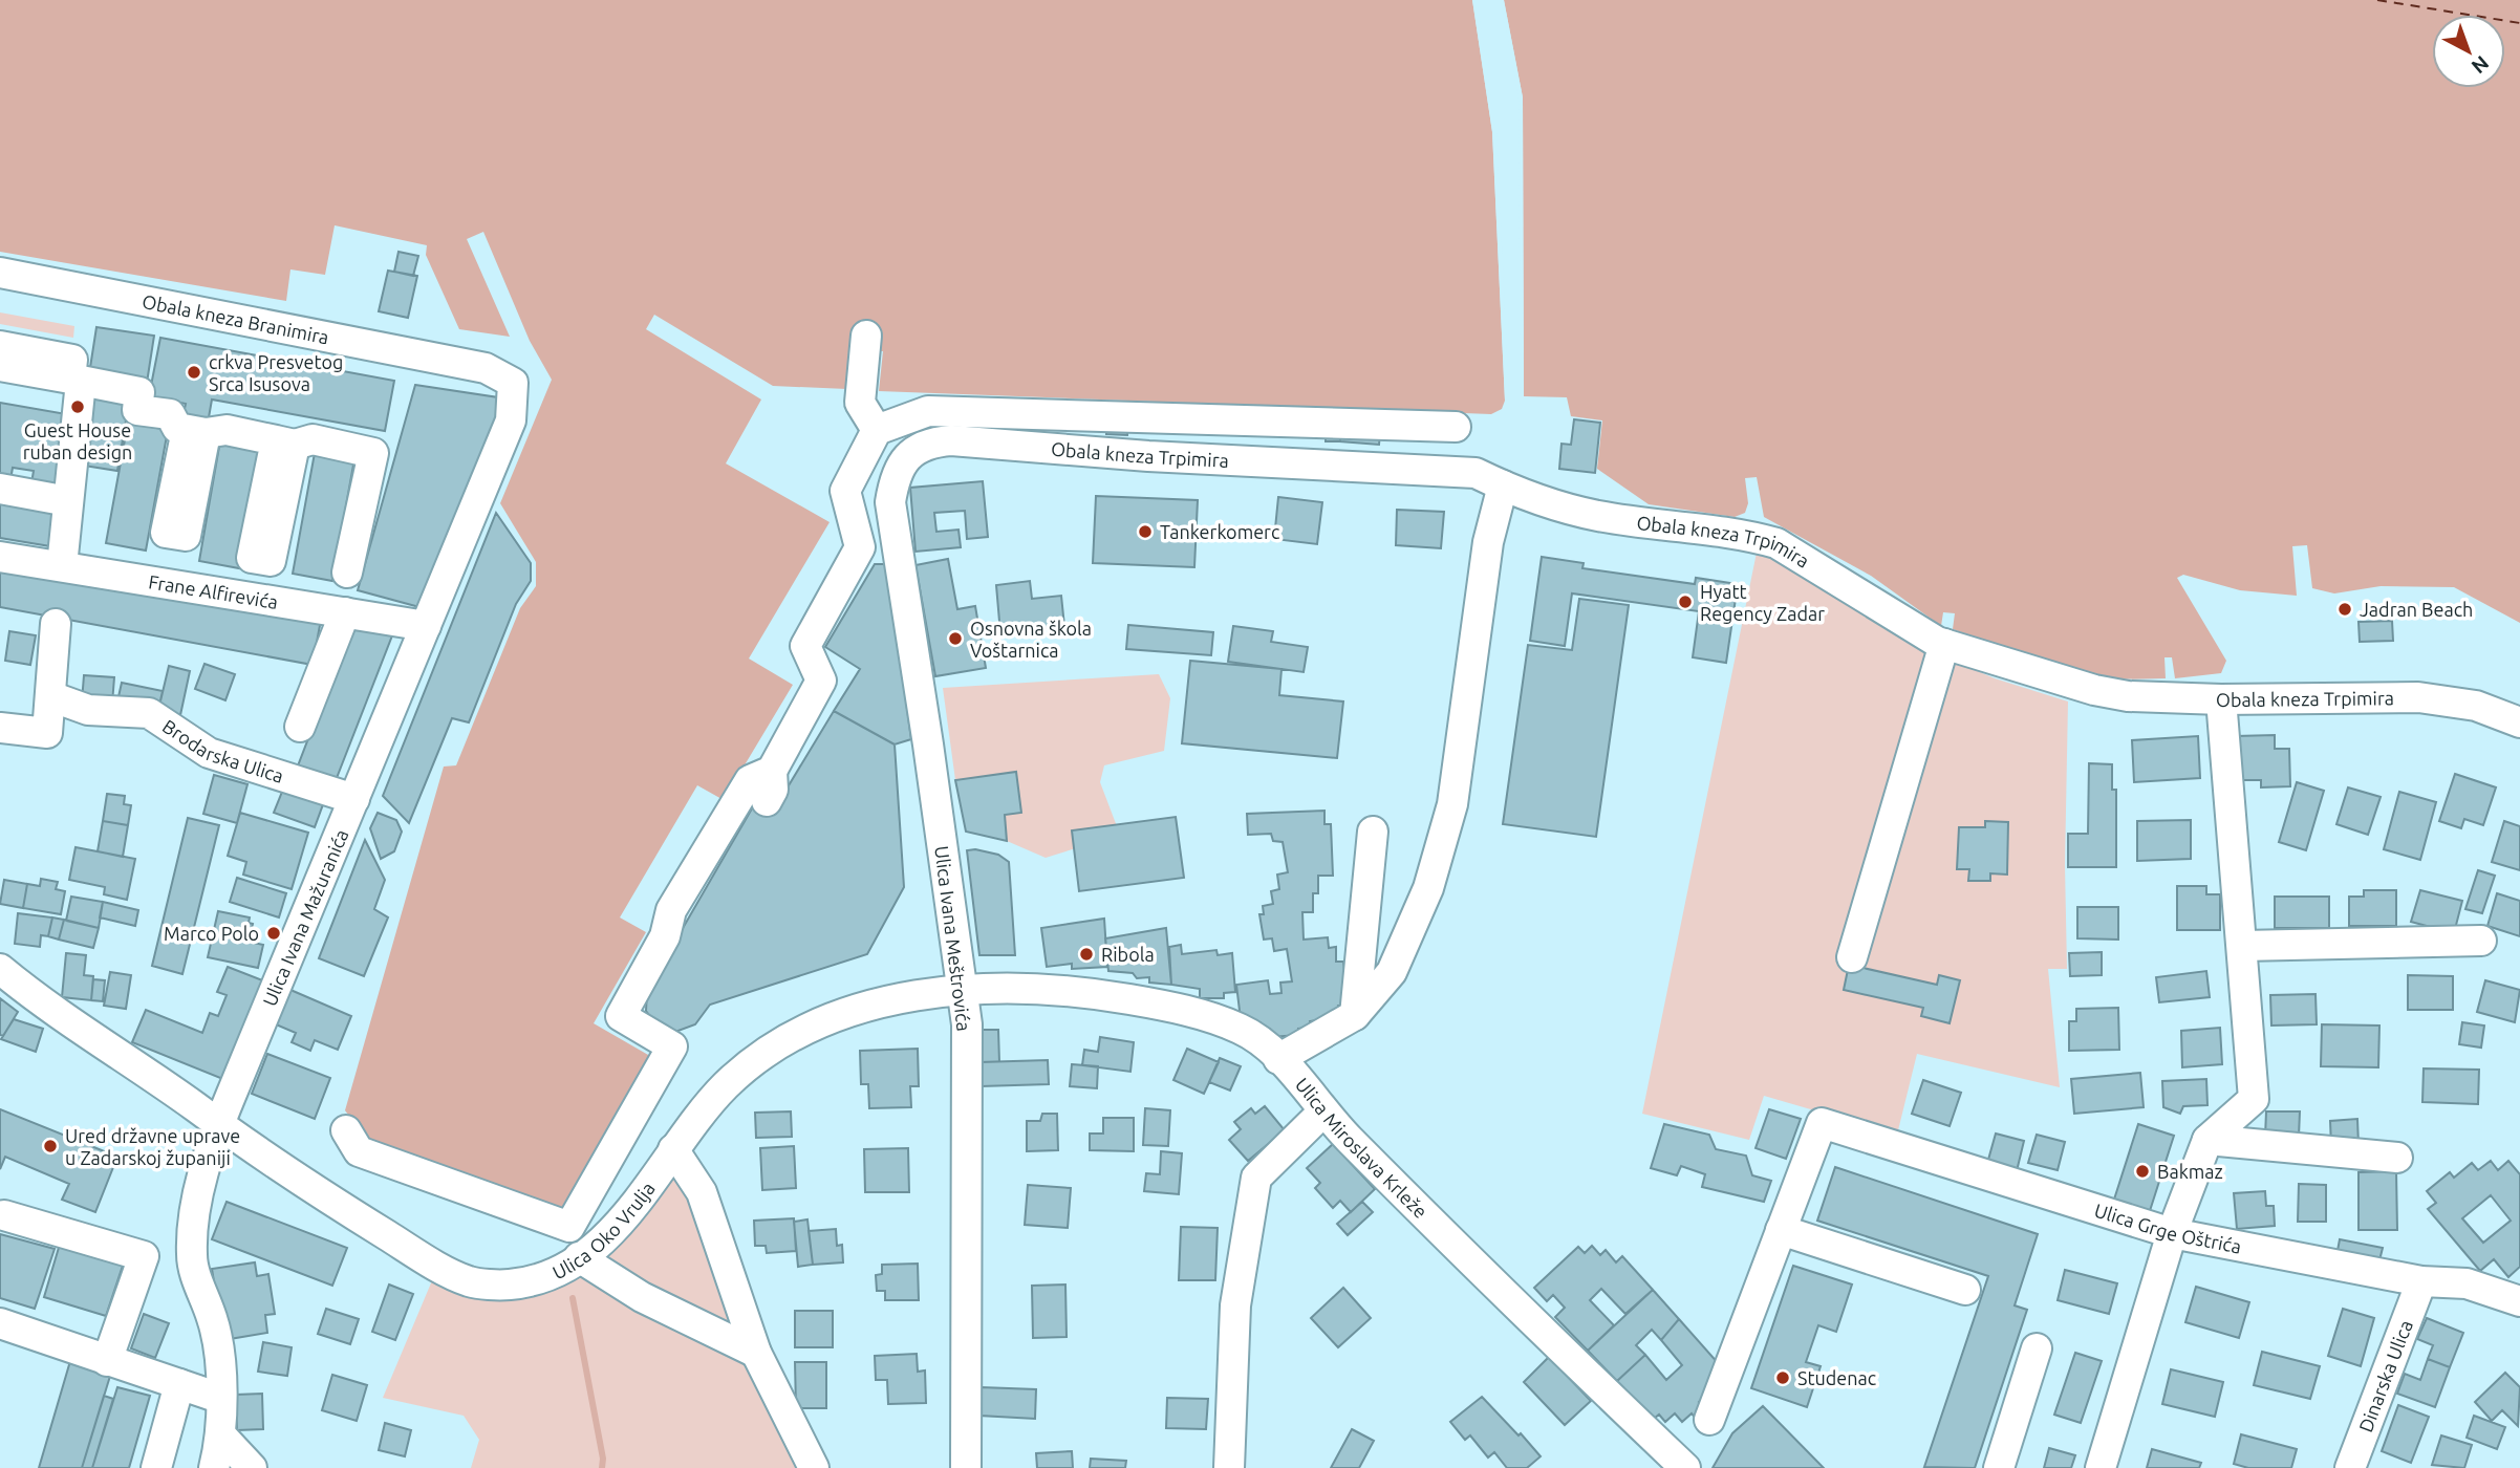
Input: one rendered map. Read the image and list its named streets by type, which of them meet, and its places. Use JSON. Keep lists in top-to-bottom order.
{
  "streets": {
    "street": [
      "Obala kneza Branimira",
      "Obala kneza Trpimira",
      "Frane Alfirevića",
      "Brodarska Ulica",
      "Ulica Ivana Mažuranića",
      "Ulica Ivana Meštrovića",
      "Ulica Miroslava Krleže",
      "Ulica Oko Vrulja",
      "Ulica Grge Oštrića",
      "Dinarska Ulica"
    ]
  },
  "crossings": [
    ["Obala kneza Branimira", "Ulica Ivana Mažuranića"],
    ["Obala kneza Trpimira", "Ulica Ivana Meštrovića"],
    ["Frane Alfirevića", "Ulica Ivana Mažuranića"],
    ["Brodarska Ulica", "Ulica Ivana Mažuranića"],
    ["Ulica Ivana Mažuranića", "Ulica Oko Vrulja"],
    ["Ulica Ivana Meštrovića", "Ulica Miroslava Krleže"],
    ["Ulica Ivana Meštrovića", "Ulica Oko Vrulja"],
    ["Ulica Miroslava Krleže", "Ulica Oko Vrulja"],
    ["Ulica Grge Oštrića", "Dinarska Ulica"]
  ],
  "places": [
    "crkva Presvetog Srca Isusova",
    "Guest House ruban design",
    "Tankerkomerc",
    "Hyatt Regency Zadar",
    "Jadran Beach",
    "Osnovna škola Voštarnica",
    "Marco Polo",
    "Ribola",
    "Ured državne uprave u Zadarskoj županiji",
    "Bakmaz",
    "Studenac"
  ],
  "north": "bottom right"
}
